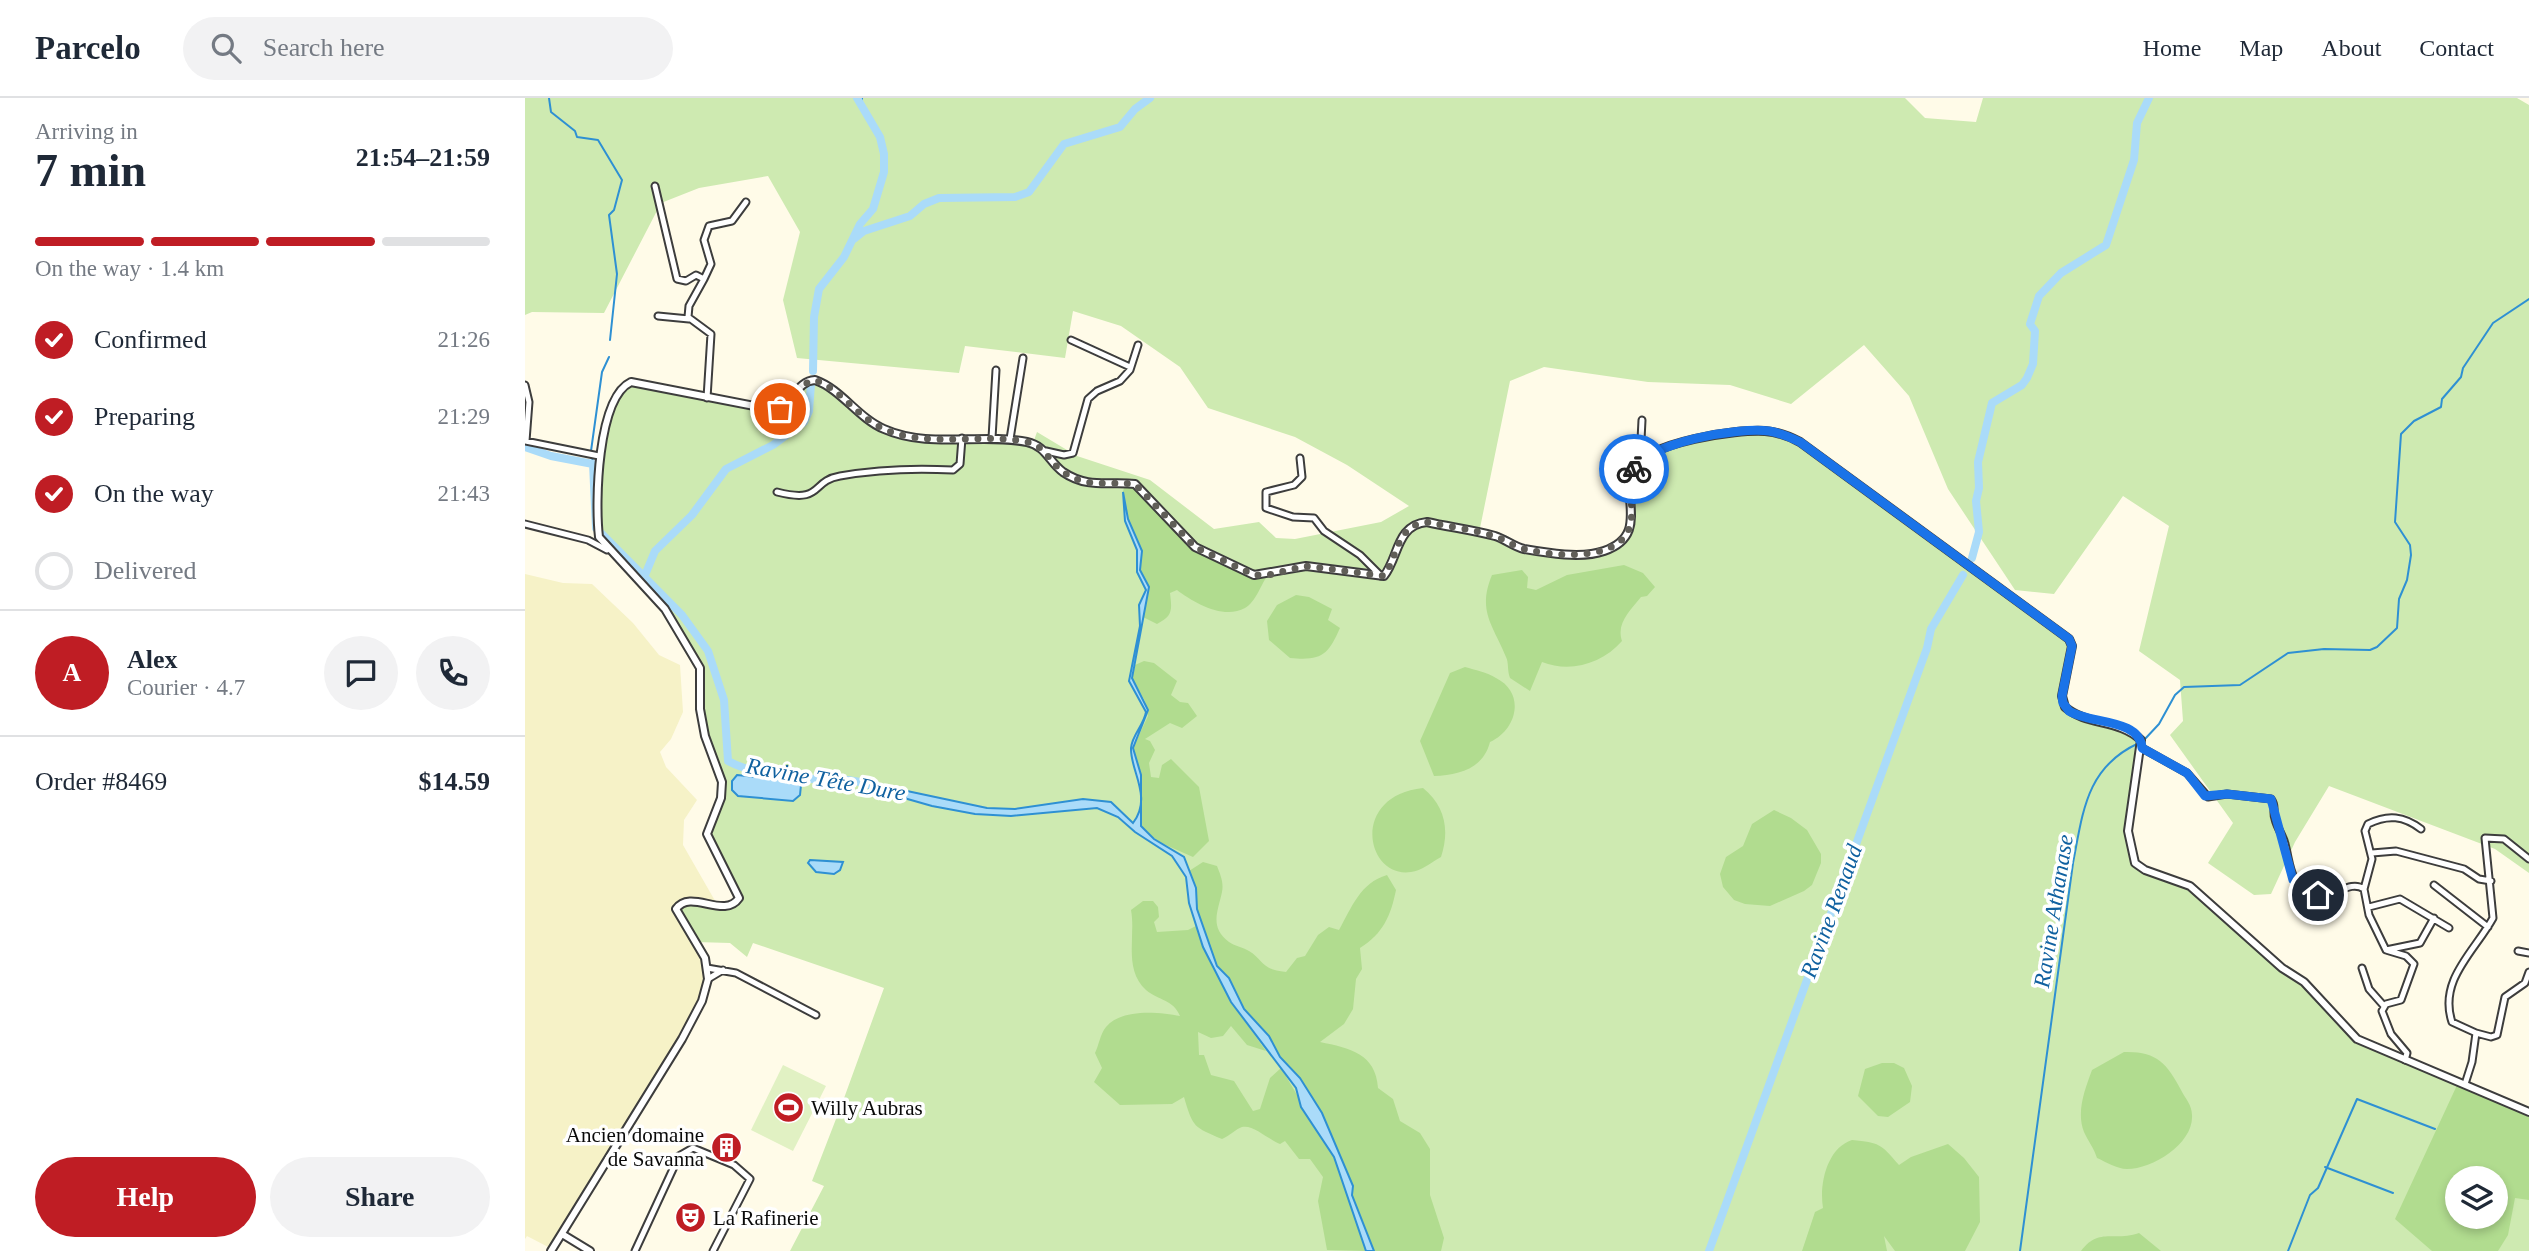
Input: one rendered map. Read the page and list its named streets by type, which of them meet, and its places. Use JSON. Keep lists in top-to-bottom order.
{
  "water": ["Ravine Tête Dure", "Ravine Renaud", "Ravine Athanase"],
  "places": {
    "sports": ["Willy Aubras"],
    "building": ["Ancien domaine de Savanna"],
    "theatre": ["La Rafinerie"]
  },
  "page": {
    "header": "Parcelo",
    "search": "Search here",
    "nav": [
      "Home",
      "Map",
      "About",
      "Contact"
    ],
    "heading": ["7 min", "Arriving in", "21:54–21:59"],
    "panel": [
      "Alex",
      "Courier · 4.7",
      "Order #8469",
      "$14.59"
    ],
    "bar": "On the way · 1.4 km",
    "list": [
      ["Confirmed", "21:26"],
      ["Preparing", "21:29"],
      ["On the way", "21:43"],
      "Delivered"
    ],
    "round": "A",
    "buttons": ["Help", "Share"]
  }
}
